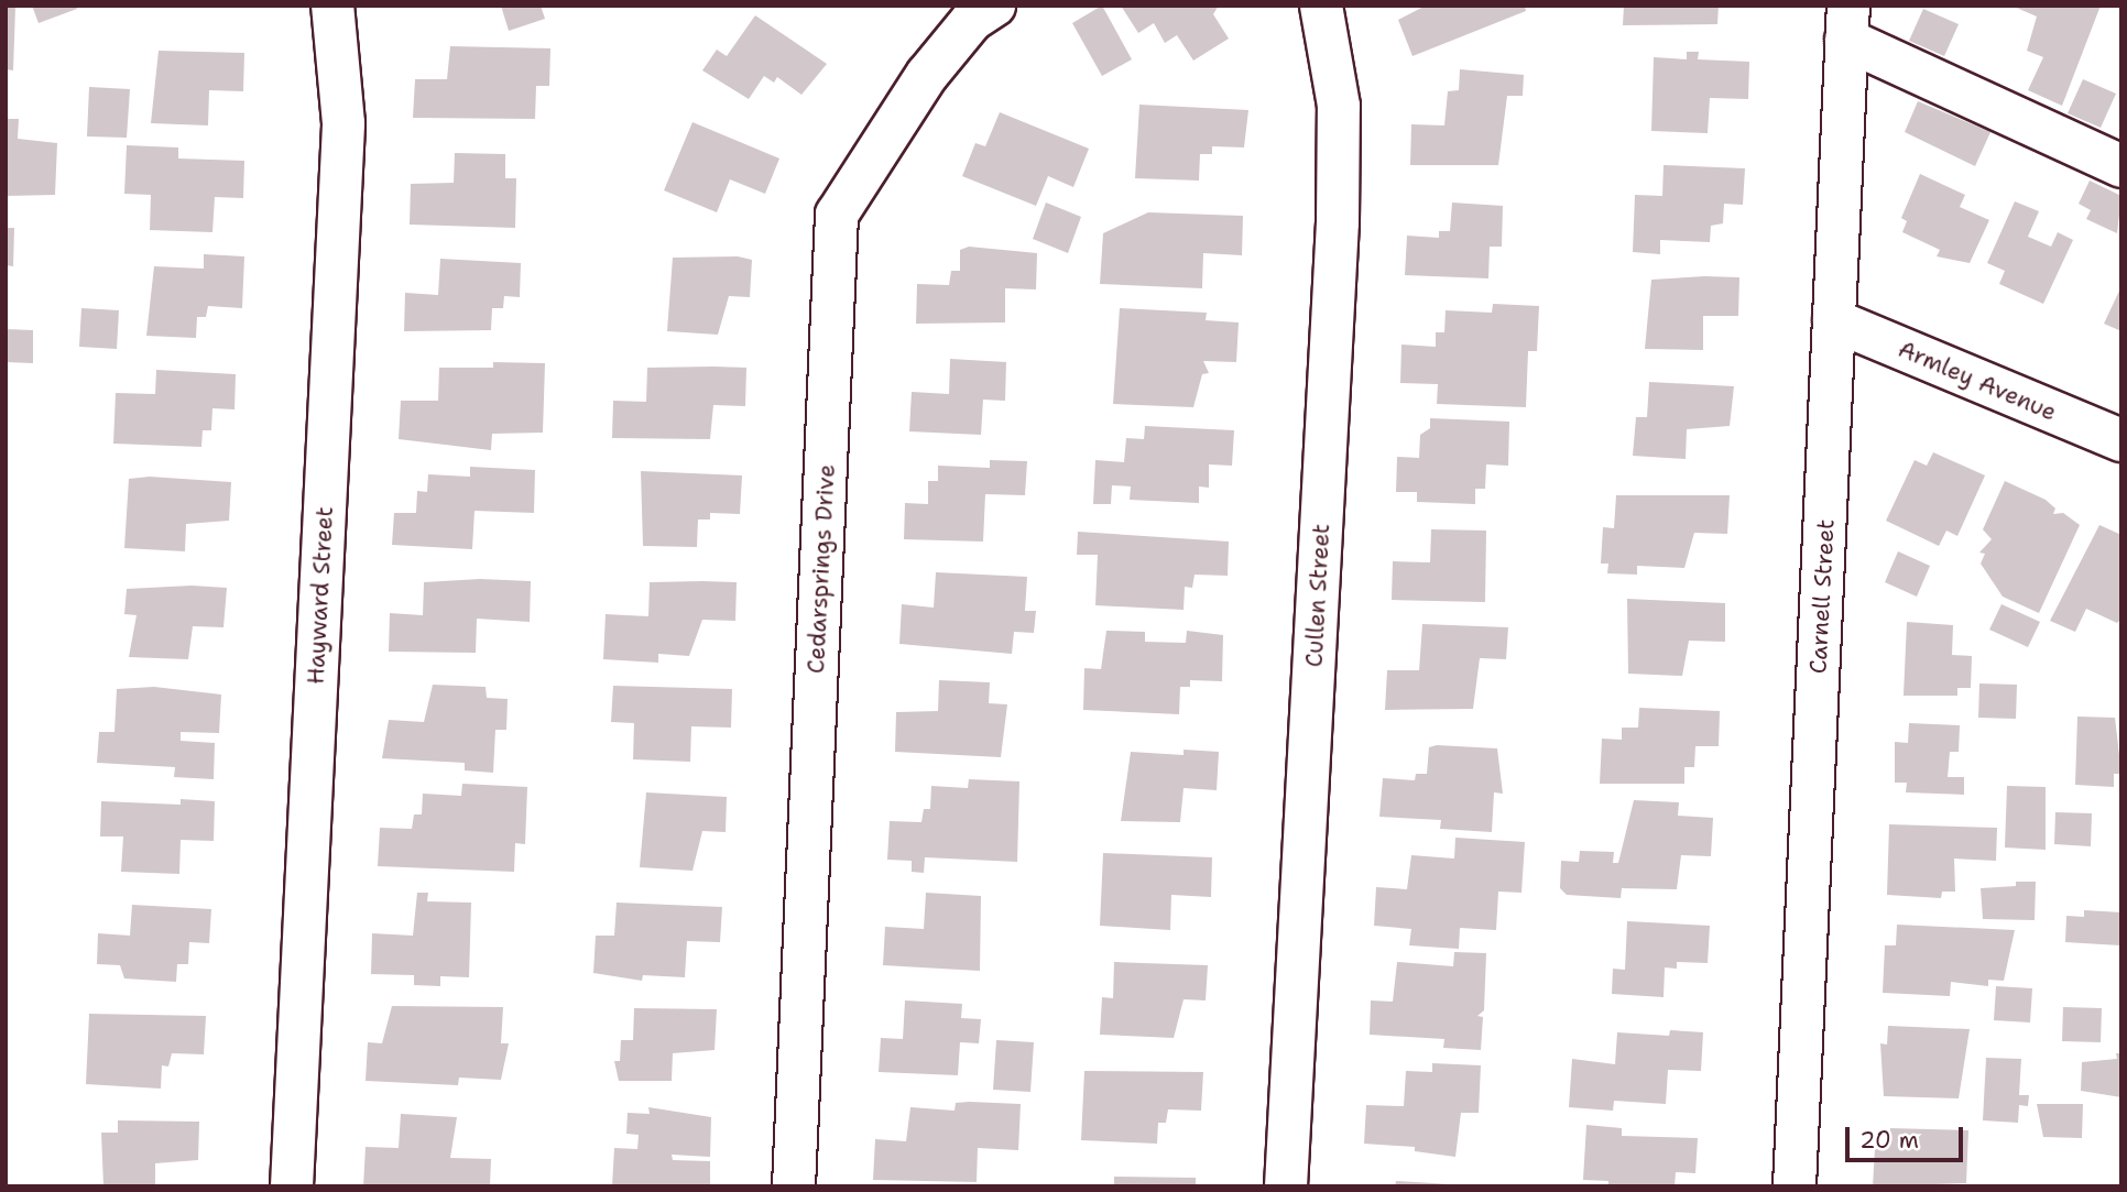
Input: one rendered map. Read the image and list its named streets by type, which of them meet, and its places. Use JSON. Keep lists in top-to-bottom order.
{
  "streets": {
    "street": [
      "Armley Avenue",
      "Cedarsprings Drive",
      "Hayward Street",
      "Cullen Street",
      "Carnell Street"
    ]
  },
  "crossings": [
    ["Armley Avenue", "Carnell Street"]
  ],
  "scale_bar": "20 m"
}
